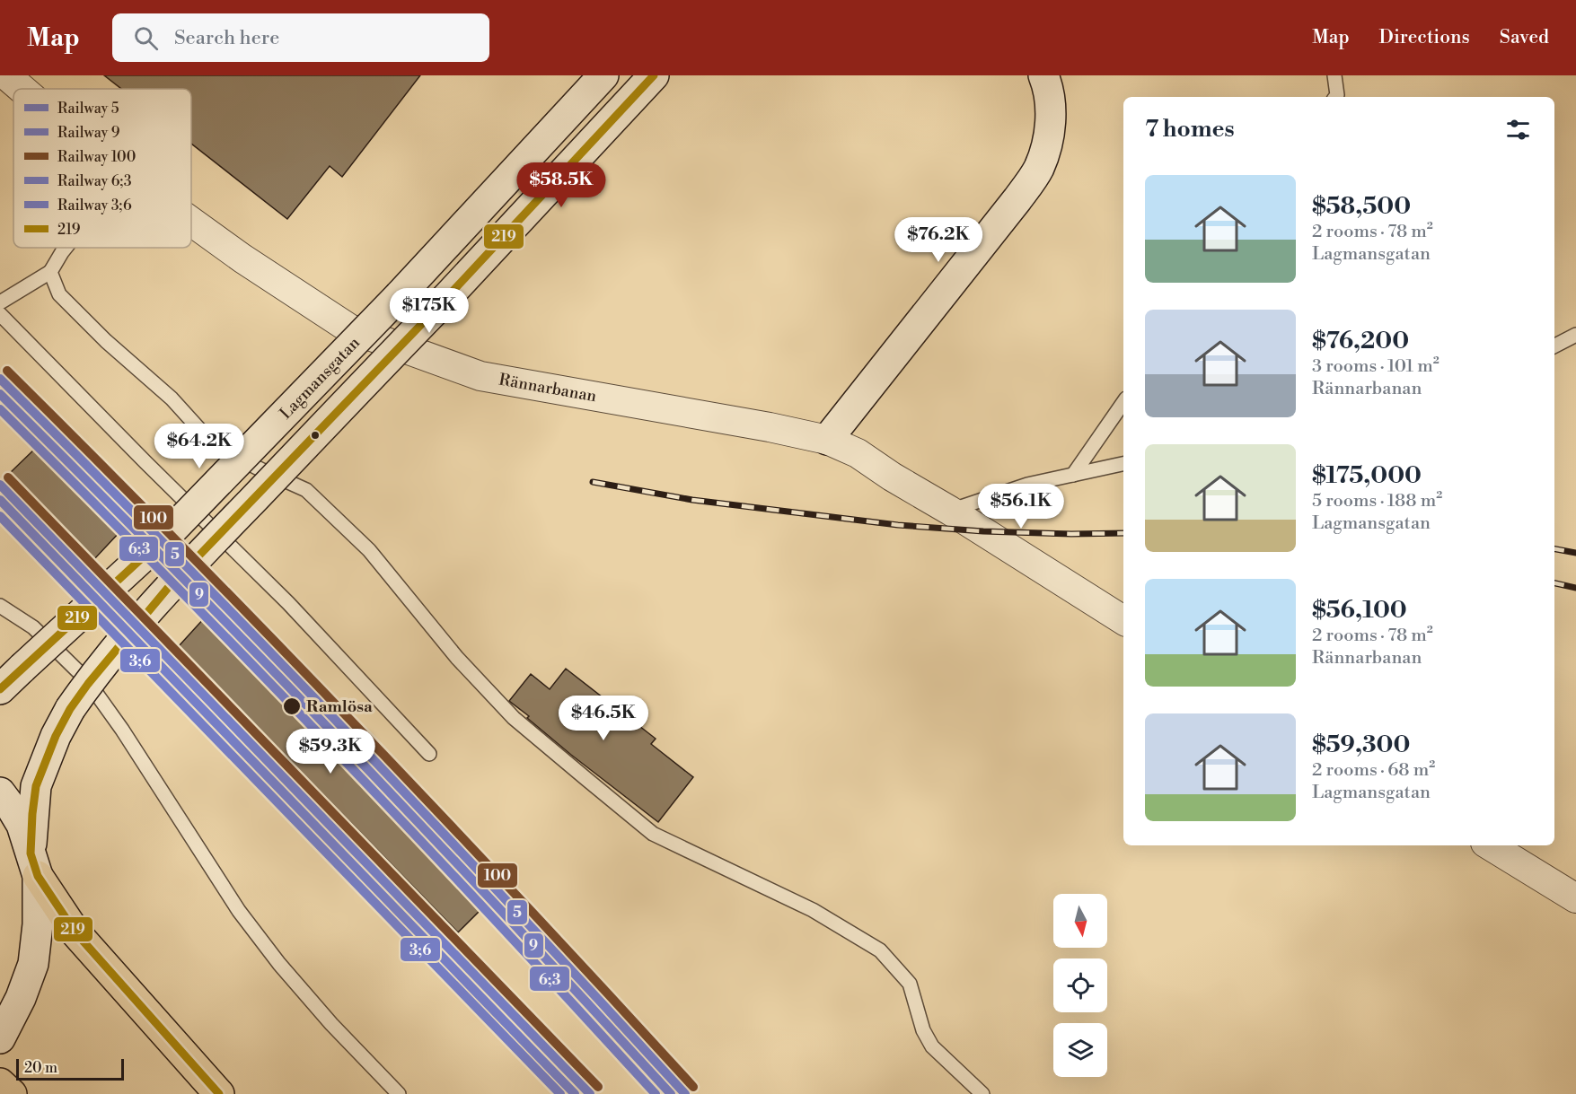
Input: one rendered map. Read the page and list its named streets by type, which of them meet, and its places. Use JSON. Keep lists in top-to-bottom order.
{
  "streets": {
    "main road": ["Lagmansgatan"],
    "street": ["Rännarbanan"]
  },
  "places": ["Ramlösa"],
  "lines": [
    "transit line 219",
    "rail line 100",
    "rail line 5",
    "rail line 9",
    "rail line 6;3",
    "rail line 3;6"
  ],
  "legend": [
    "Railway 5",
    "Railway 9",
    "Railway 100",
    "Railway 6;3",
    "Railway 3;6",
    "219"
  ],
  "scale_bar": "20 m",
  "north": "bottom",
  "page": {
    "header": "Map",
    "search": "Search here",
    "nav": ["Map", "Directions", "Saved"],
    "heading": "7 homes",
    "list": [
      {
        "name": "$58,500",
        "note": "2 rooms · 78 m² · Lagmansgatan"
      },
      {
        "name": "$76,200",
        "note": "3 rooms · 101 m² · Rännarbanan"
      },
      {
        "name": "$175,000",
        "note": "5 rooms · 188 m² · Lagmansgatan"
      },
      {
        "name": "$56,100",
        "note": "2 rooms · 78 m² · Rännarbanan"
      },
      {
        "name": "$59,300",
        "note": "2 rooms · 68 m² · Lagmansgatan"
      }
    ],
    "price": [
      "$58.5K",
      "$76.2K",
      "$175K",
      "$64.2K",
      "$56.1K",
      "$46.5K",
      "$59.3K"
    ],
    "scale": "20 m"
  }
}
